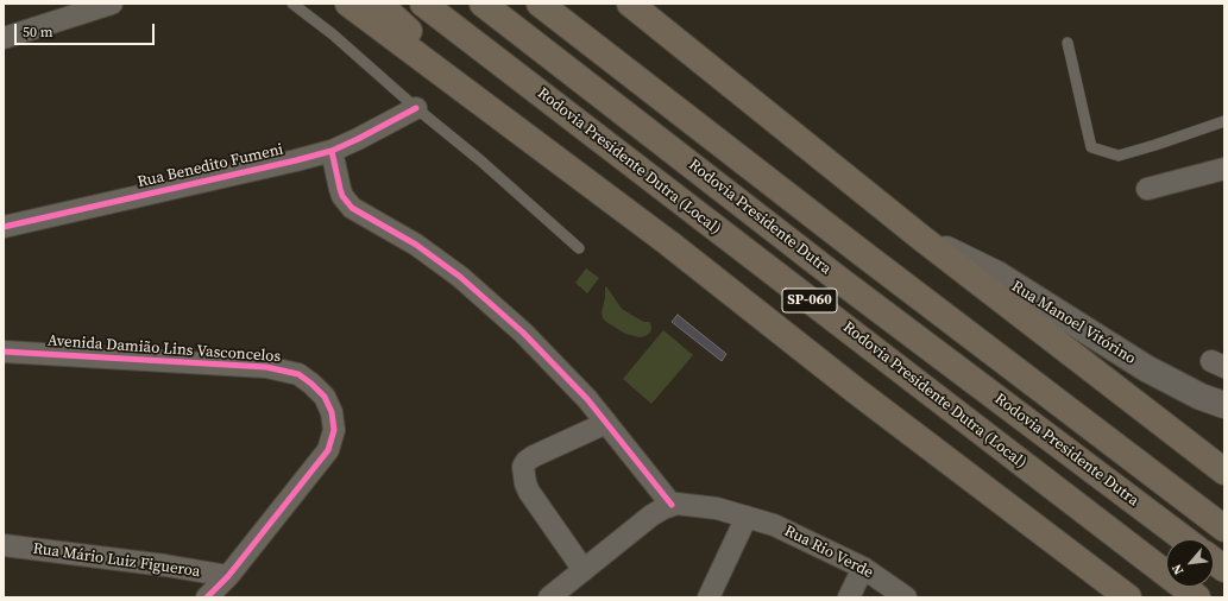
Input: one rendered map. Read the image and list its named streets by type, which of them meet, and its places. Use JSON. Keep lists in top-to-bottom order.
{
  "streets": {
    "highway": ["Rodovia Presidente Dutra (Local)", "Rodovia Presidente Dutra", "SP-060"],
    "main road": ["Rua Manoel Vitórino"],
    "street": [
      "Rua Benedito Fumeni",
      "Avenida Damião Lins Vasconcelos",
      "Rua Rio Verde",
      "Rua Mário Luiz Figueroa"
    ]
  },
  "crossings": [
    ["Avenida Damião Lins Vasconcelos", "Rua Mário Luiz Figueroa"]
  ],
  "scale_bar": "50 m",
  "north": "bottom left"
}
